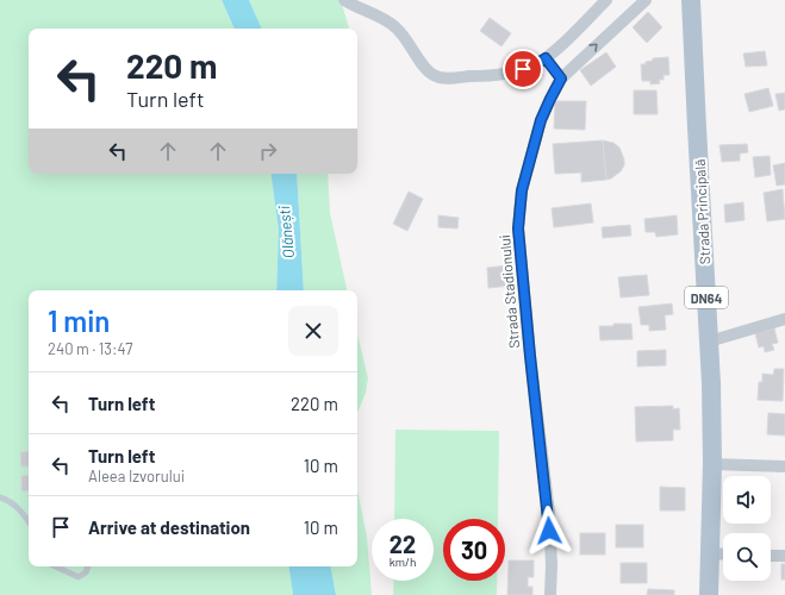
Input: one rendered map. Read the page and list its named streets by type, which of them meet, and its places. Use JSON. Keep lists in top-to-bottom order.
{
  "streets": {
    "main road": ["Strada Principală", "DN64"],
    "street": ["Strada Stadionului"]
  },
  "water": ["Olănești"],
  "page": {
    "turn": ["220 m", "Turn left"],
    "heading": ["1 min", "240 m · 13:47"],
    "list": [
      {
        "name": "Turn left",
        "value": "220 m"
      },
      {
        "name": "Turn left",
        "note": "Aleea Izvorului",
        "value": "10 m"
      },
      {
        "name": "Arrive at destination",
        "value": "10 m"
      }
    ],
    "speed": "22 km/h",
    "limit": "30"
  }
}
